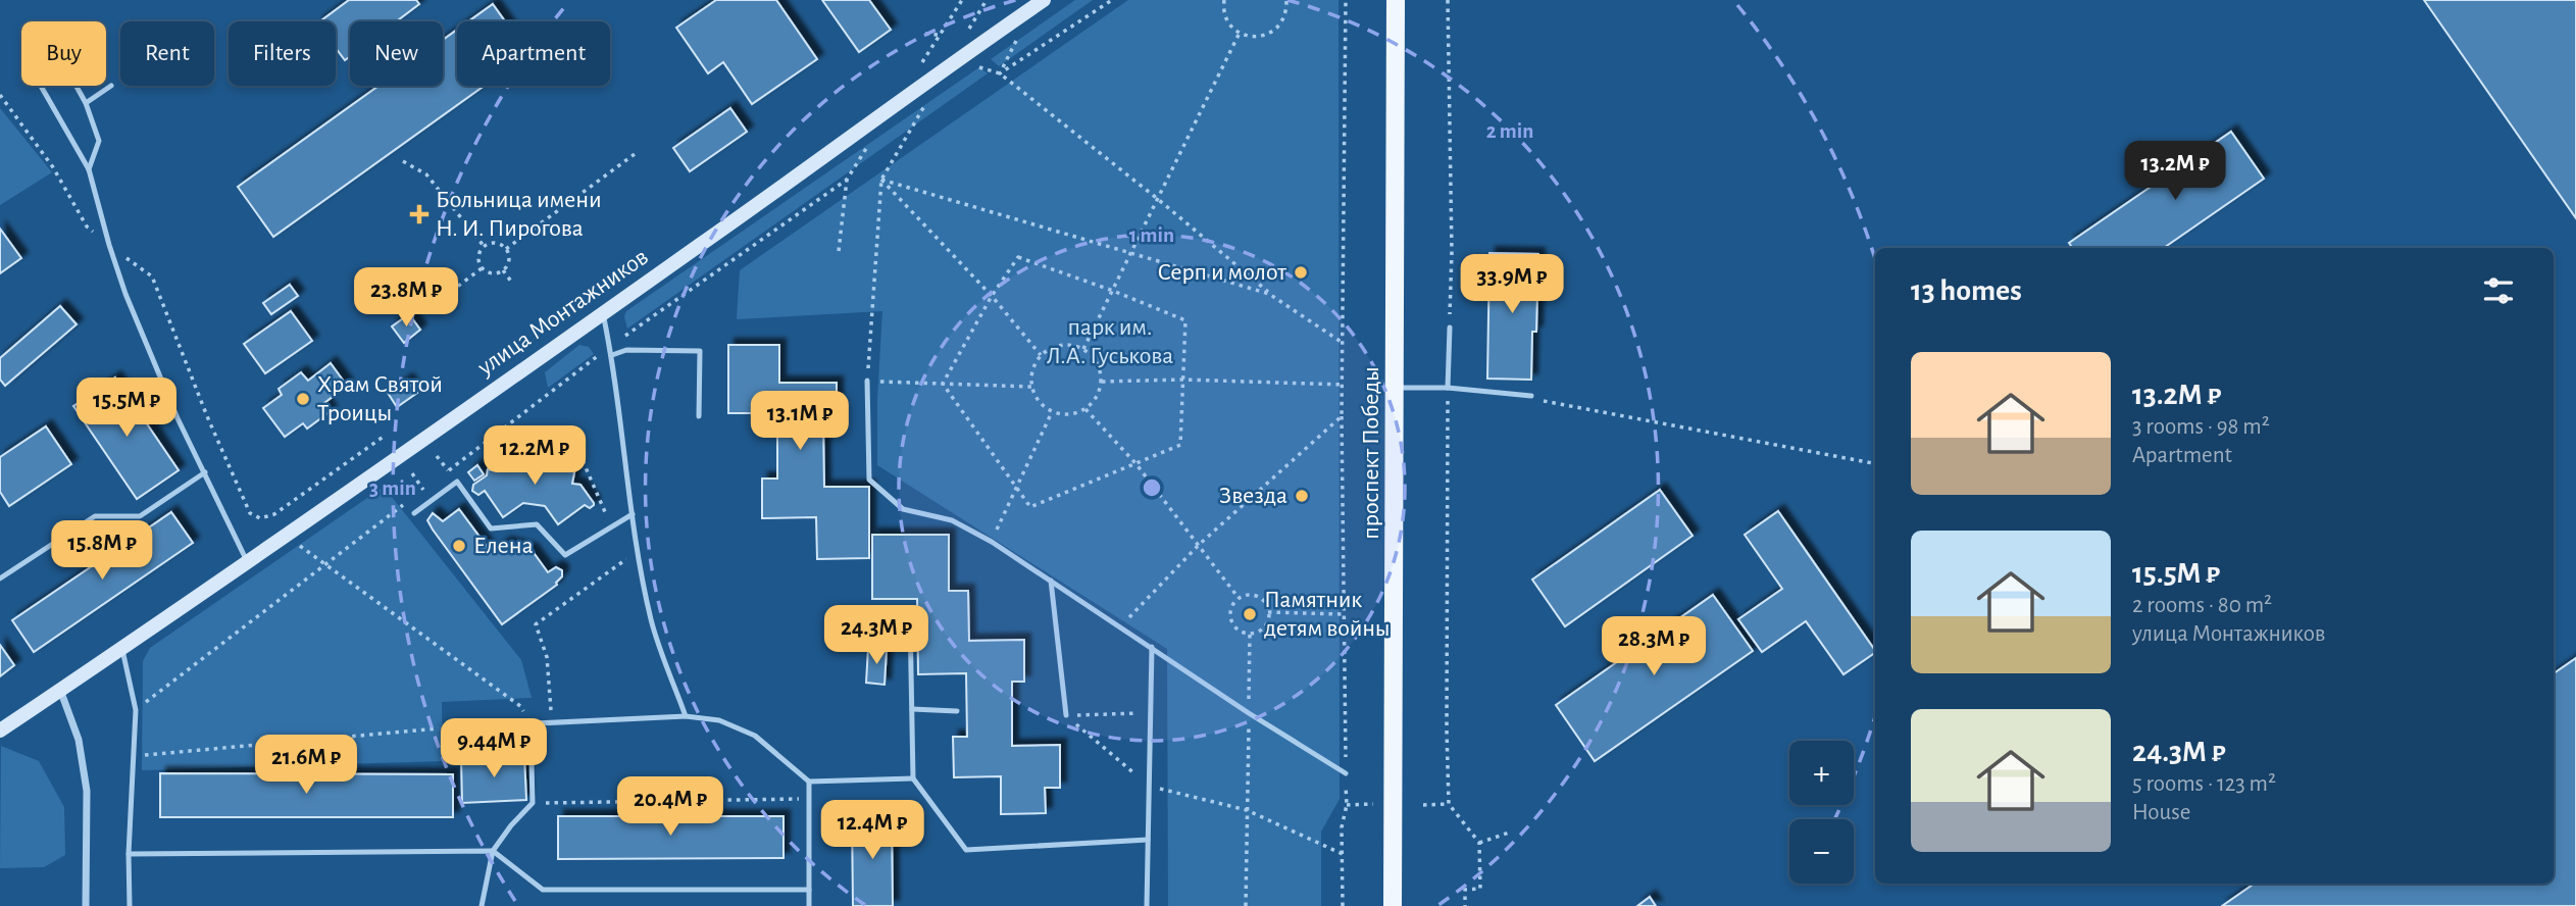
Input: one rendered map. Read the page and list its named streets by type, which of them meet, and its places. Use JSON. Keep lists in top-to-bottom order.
{
  "streets": {
    "main road": ["улица Монтажников", "проспект Победы"]
  },
  "parks": ["парк им. Л.А. Гуськова"],
  "places": {
    "health": ["Больница имени Н. И. Пирогова"],
    "other": [
      "Серп и молот",
      "Храм Святой Троицы",
      "Звезда",
      "Елена",
      "Памятник детям войны"
    ]
  },
  "page": {
    "chip": [
      "Buy",
      "Rent",
      "Filters",
      "New",
      "Apartment"
    ],
    "price": [
      "13.2M ₽",
      "33.9M ₽",
      "23.8M ₽",
      "15.5M ₽",
      "13.1M ₽",
      "12.2M ₽",
      "15.8M ₽",
      "24.3M ₽",
      "28.3M ₽",
      "9.44M ₽",
      "21.6M ₽",
      "20.4M ₽",
      "12.4M ₽"
    ],
    "heading": "13 homes",
    "list": [
      {
        "name": "13.2M ₽",
        "note": "3 rooms · 98 m² · Apartment"
      },
      {
        "name": "15.5M ₽",
        "note": "2 rooms · 80 m² · улица Монтажников"
      },
      {
        "name": "24.3M ₽",
        "note": "5 rooms · 123 m² · House"
      }
    ],
    "map_buttons": ["+", "−"]
  },
  "rings": ["2 min", "1 min", "3 min"]
}
